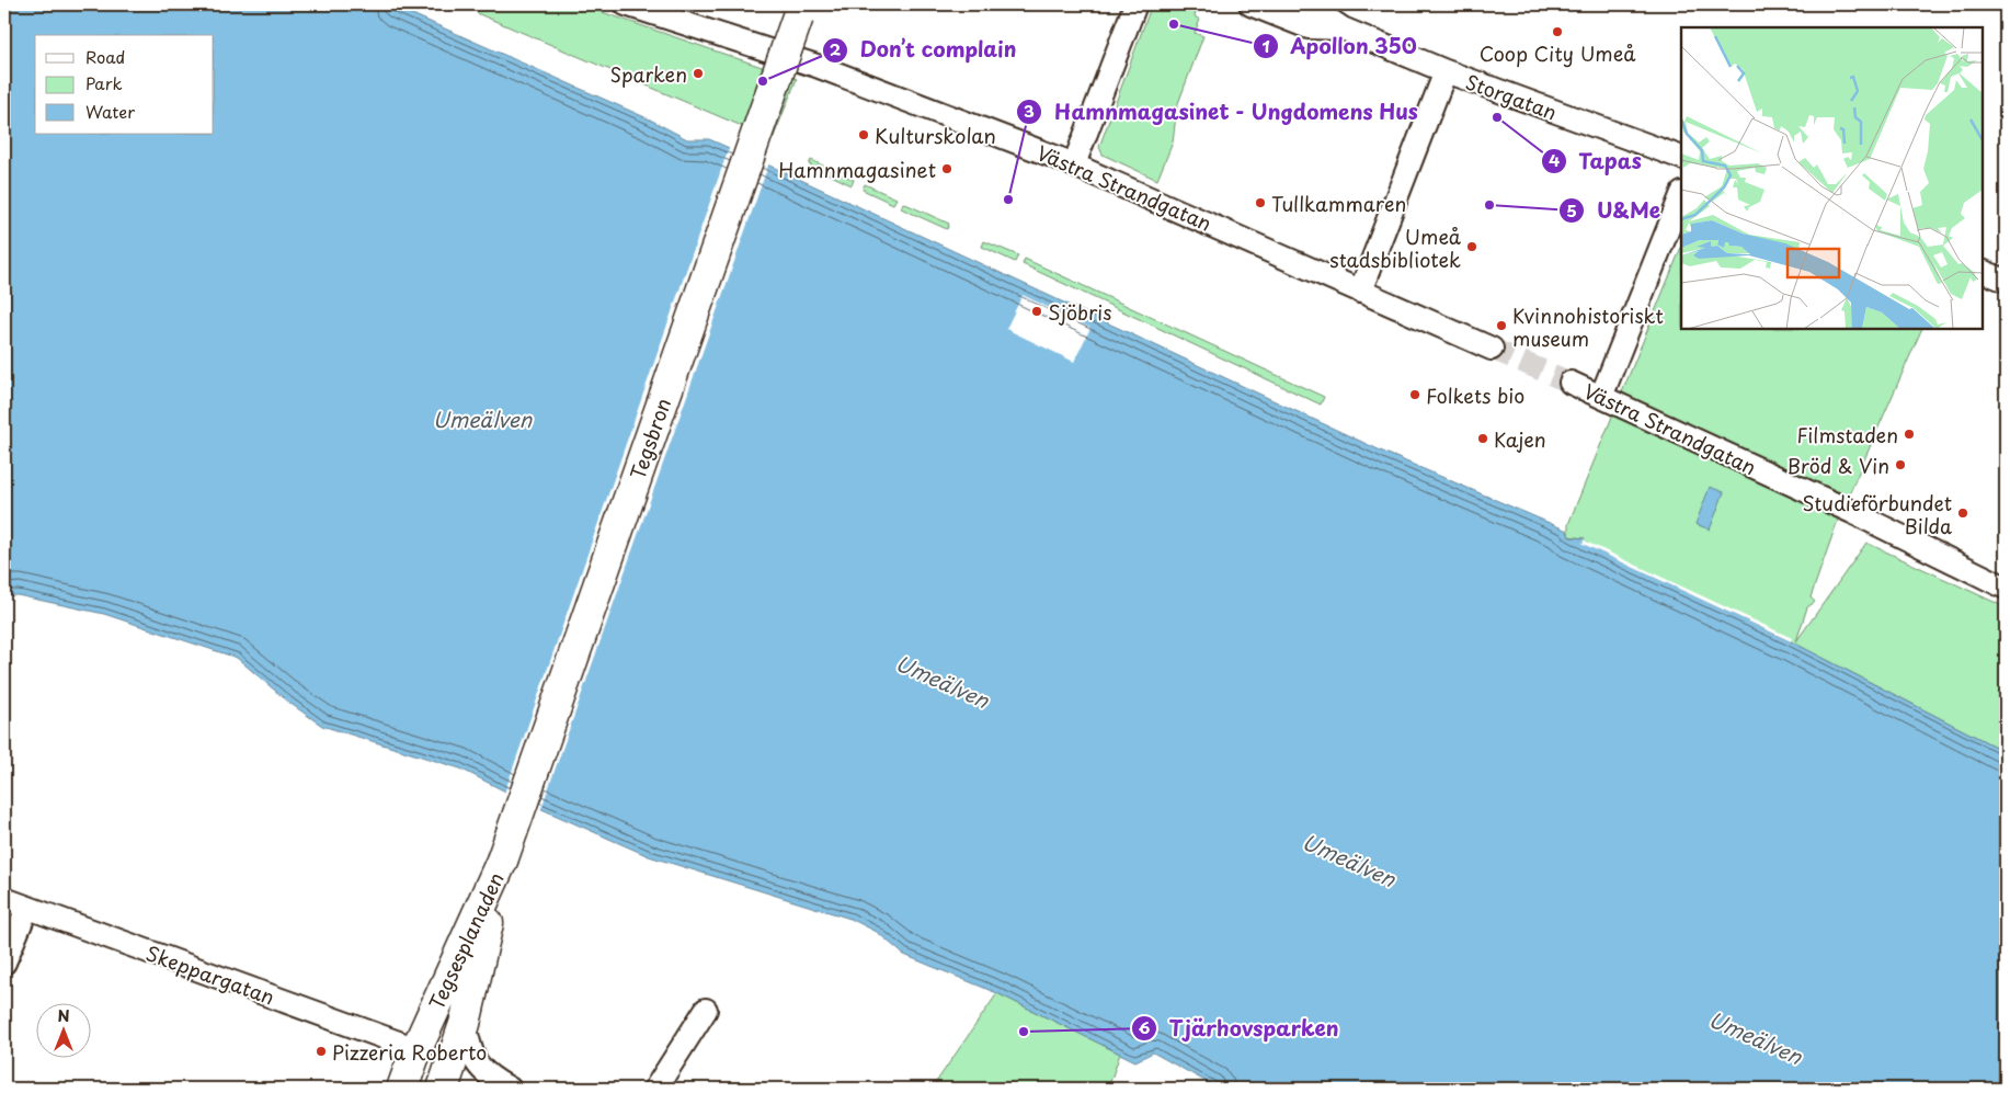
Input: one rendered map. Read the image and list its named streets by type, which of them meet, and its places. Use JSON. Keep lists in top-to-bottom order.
{
  "streets": {
    "main road": ["Tegsbron", "Tegsesplanaden"],
    "street": ["Storgatan", "Västra Strandgatan", "Skeppargatan"]
  },
  "crossings": [
    ["Tegsbron", "Tegsesplanaden"],
    ["Tegsesplanaden", "Skeppargatan"]
  ],
  "water": ["Umeälven"],
  "places": [
    "Apollon 350",
    "Coop City Umeå",
    "Sparken",
    "Don’t complain",
    "Tapas",
    "Kulturskolan",
    "Hamnmagasinet",
    "Hamnmagasinet - Ungdomens Hus",
    "Tullkammaren",
    "U&Me",
    "Umeå stadsbibliotek",
    "Sjöbris",
    "Kvinnohistoriskt museum",
    "Folkets bio",
    "Filmstaden",
    "Kajen",
    "Bröd & Vin",
    "Studieförbundet Bilda",
    "Tjärhovsparken",
    "Pizzeria Roberto"
  ],
  "legend": ["Road", "Park", "Water"],
  "north": "top"
}
